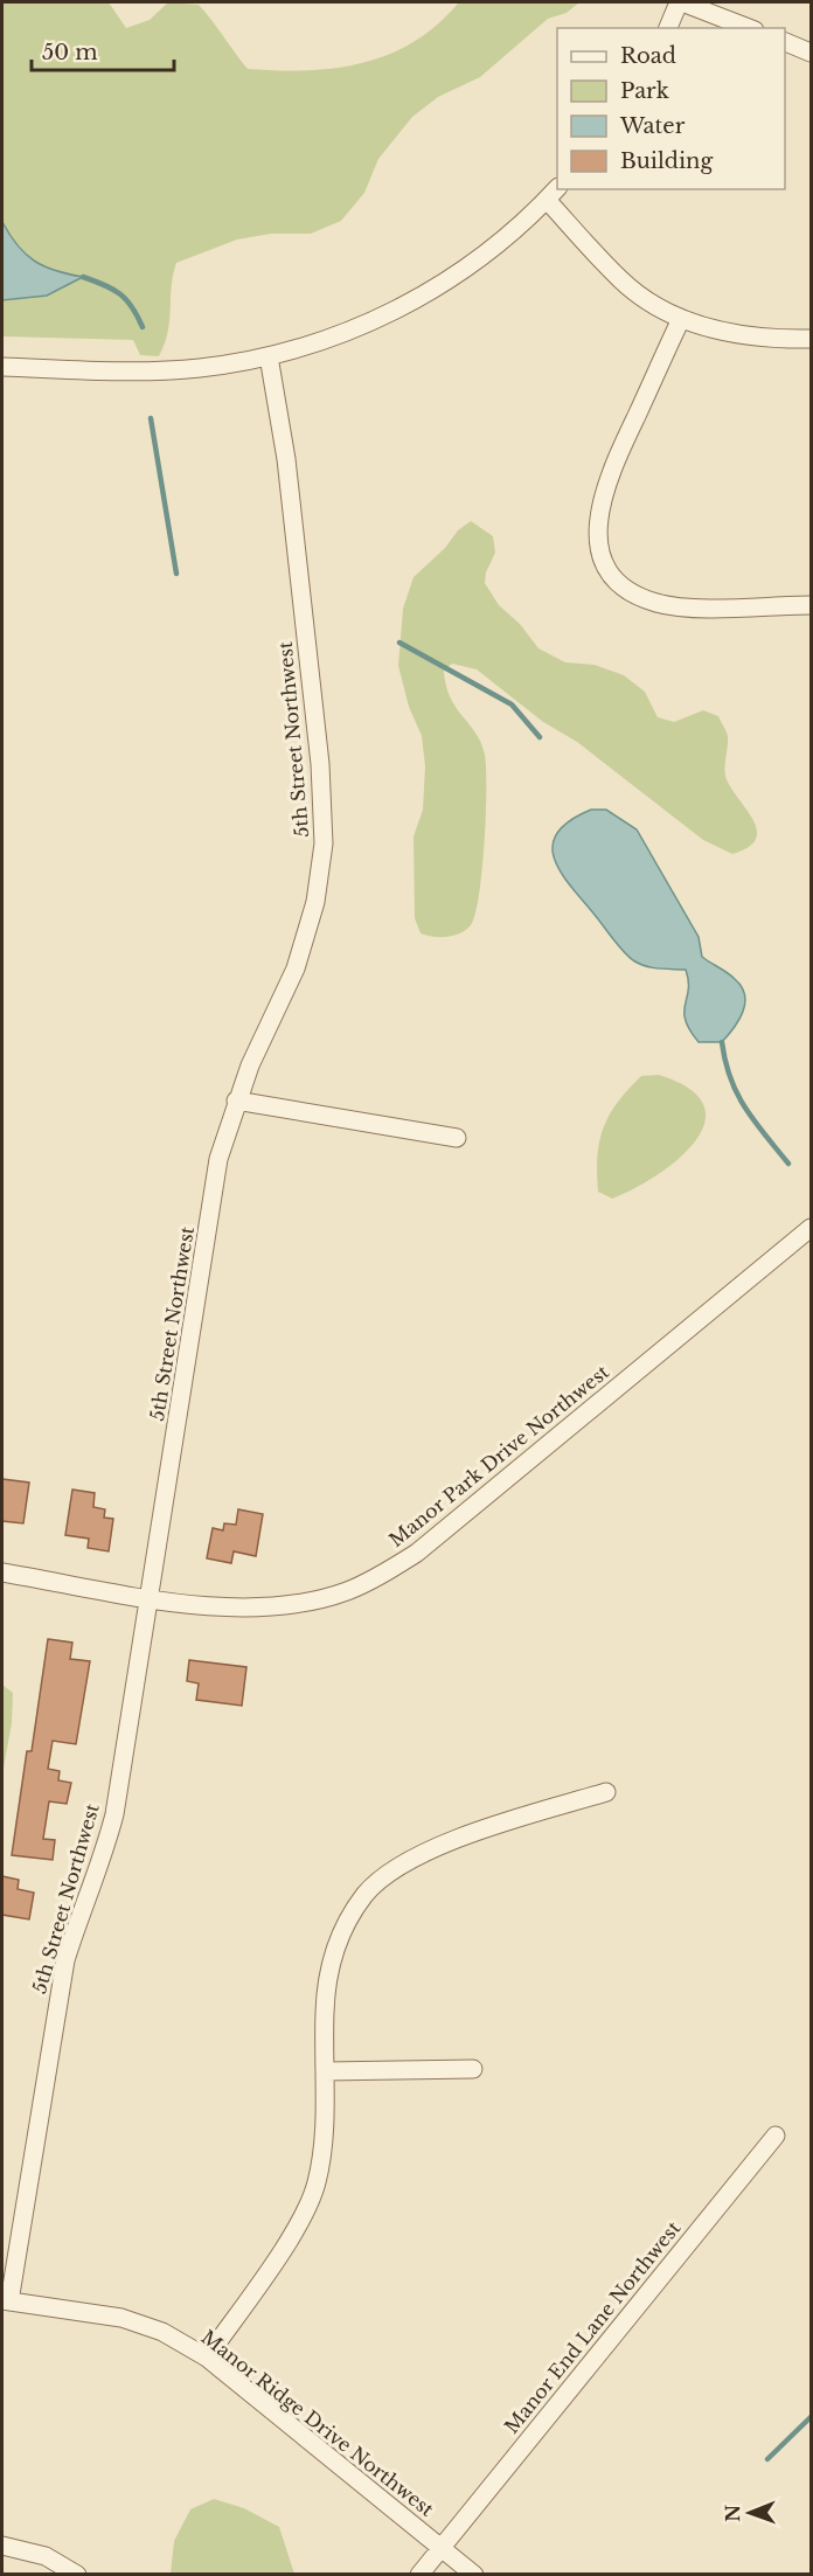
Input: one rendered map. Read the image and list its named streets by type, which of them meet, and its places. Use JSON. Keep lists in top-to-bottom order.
{
  "streets": {
    "street": [
      "5th Street Northwest",
      "Manor Park Drive Northwest",
      "Manor End Lane Northwest",
      "Manor Ridge Drive Northwest"
    ]
  },
  "crossings": [
    ["5th Street Northwest", "Manor Park Drive Northwest"],
    ["5th Street Northwest", "Manor Ridge Drive Northwest"],
    ["Manor End Lane Northwest", "Manor Ridge Drive Northwest"]
  ],
  "legend": [
    "Road",
    "Park",
    "Water",
    "Building"
  ],
  "scale_bar": "50 m",
  "north": "left"
}
